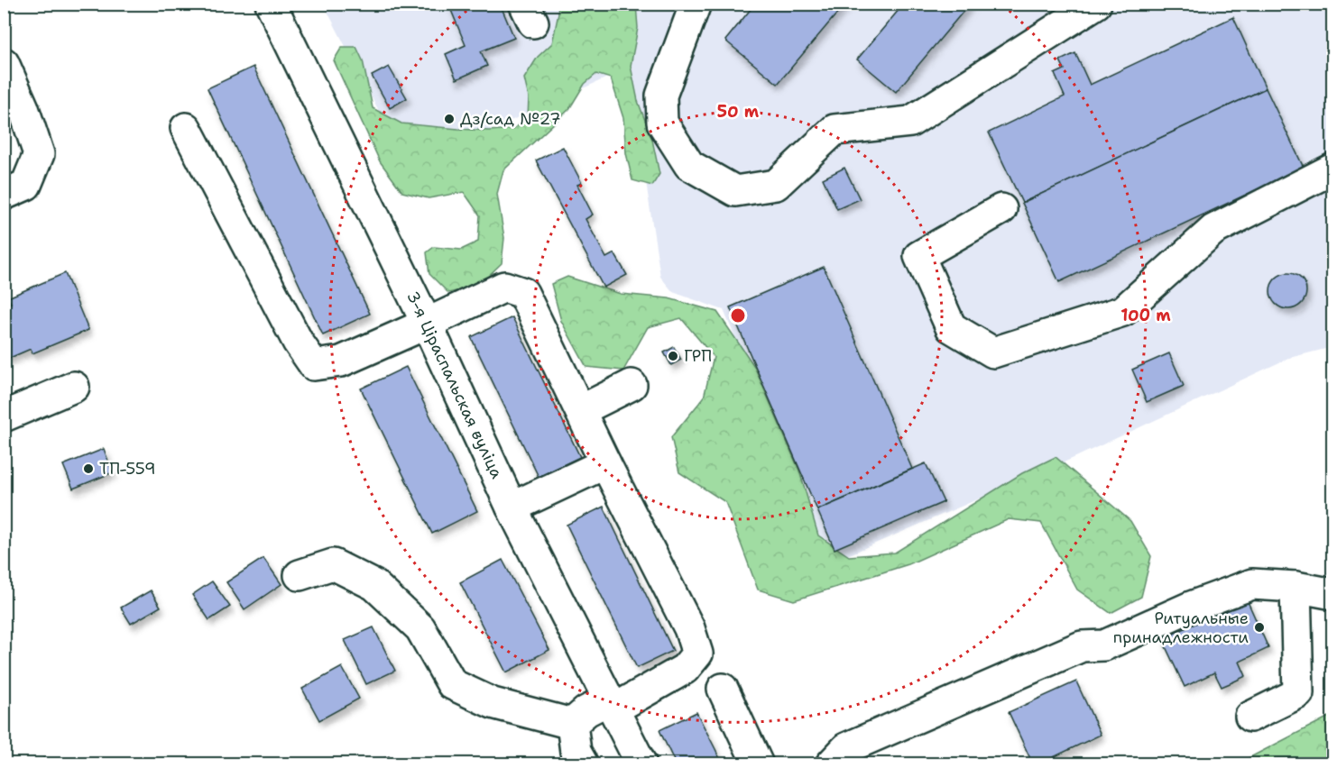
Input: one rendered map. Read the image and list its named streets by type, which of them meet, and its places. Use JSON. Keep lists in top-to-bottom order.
{
  "streets": {
    "street": ["3-я Ціраспальская вуліца"]
  },
  "places": [
    "Дз/сад №27",
    "ГРП",
    "ТП-559",
    "Ритуальные принадлежности"
  ],
  "rings": ["50 m", "100 m"]
}
